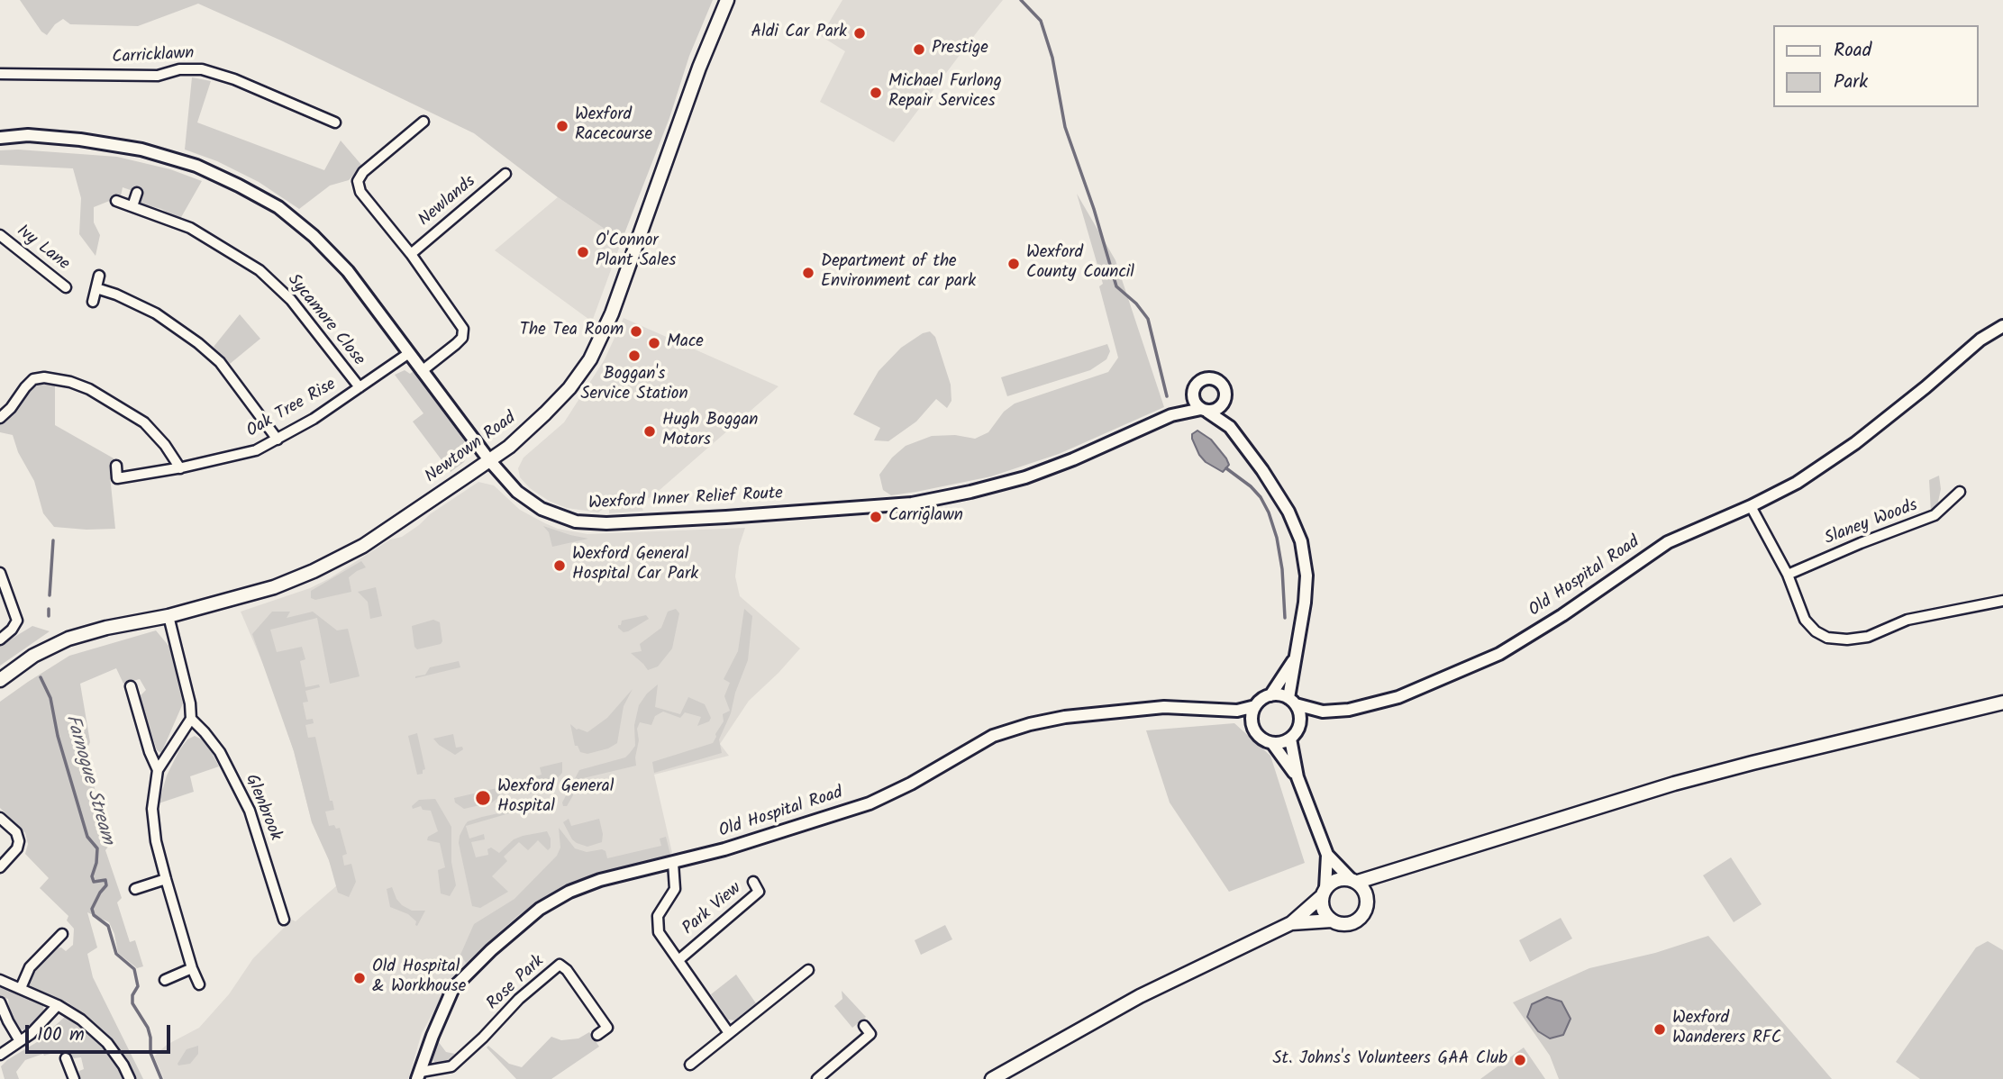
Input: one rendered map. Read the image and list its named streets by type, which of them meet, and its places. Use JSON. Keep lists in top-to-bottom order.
{
  "streets": {
    "main road": ["Newtown Road"],
    "street": [
      "Carricklawn",
      "Newlands",
      "Ivy Lane",
      "Sycamore Close",
      "Oak Tree Rise",
      "Wexford Inner Relief Route",
      "Slaney Woods",
      "Old Hospital Road",
      "Glenbrook",
      "Park View",
      "Rose Park"
    ]
  },
  "crossings": [
    ["Sycamore Close", "Oak Tree Rise"],
    ["Oak Tree Rise", "Wexford Inner Relief Route"],
    ["Newtown Road", "Wexford Inner Relief Route"],
    ["Old Hospital Road", "Park View"],
    ["Old Hospital Road", "Rose Park"]
  ],
  "water": ["Farnogue Stream"],
  "places": [
    "Aldi Car Park",
    "Prestige",
    "Michael Furlong Repair Services",
    "Wexford Racecourse",
    "O'Connor Plant Sales",
    "Wexford County Council",
    "Department of the Environment car park",
    "The Tea Room",
    "Mace",
    "Boggan's Service Station",
    "Hugh Boggan Motors",
    "Carriglawn",
    "Wexford General Hospital Car Park",
    "Wexford General Hospital",
    "Old Hospital & Workhouse",
    "Wexford Wanderers RFC",
    "St. Johns's Volunteers GAA Club"
  ],
  "legend": ["Road", "Park"],
  "scale_bar": "100 m"
}
